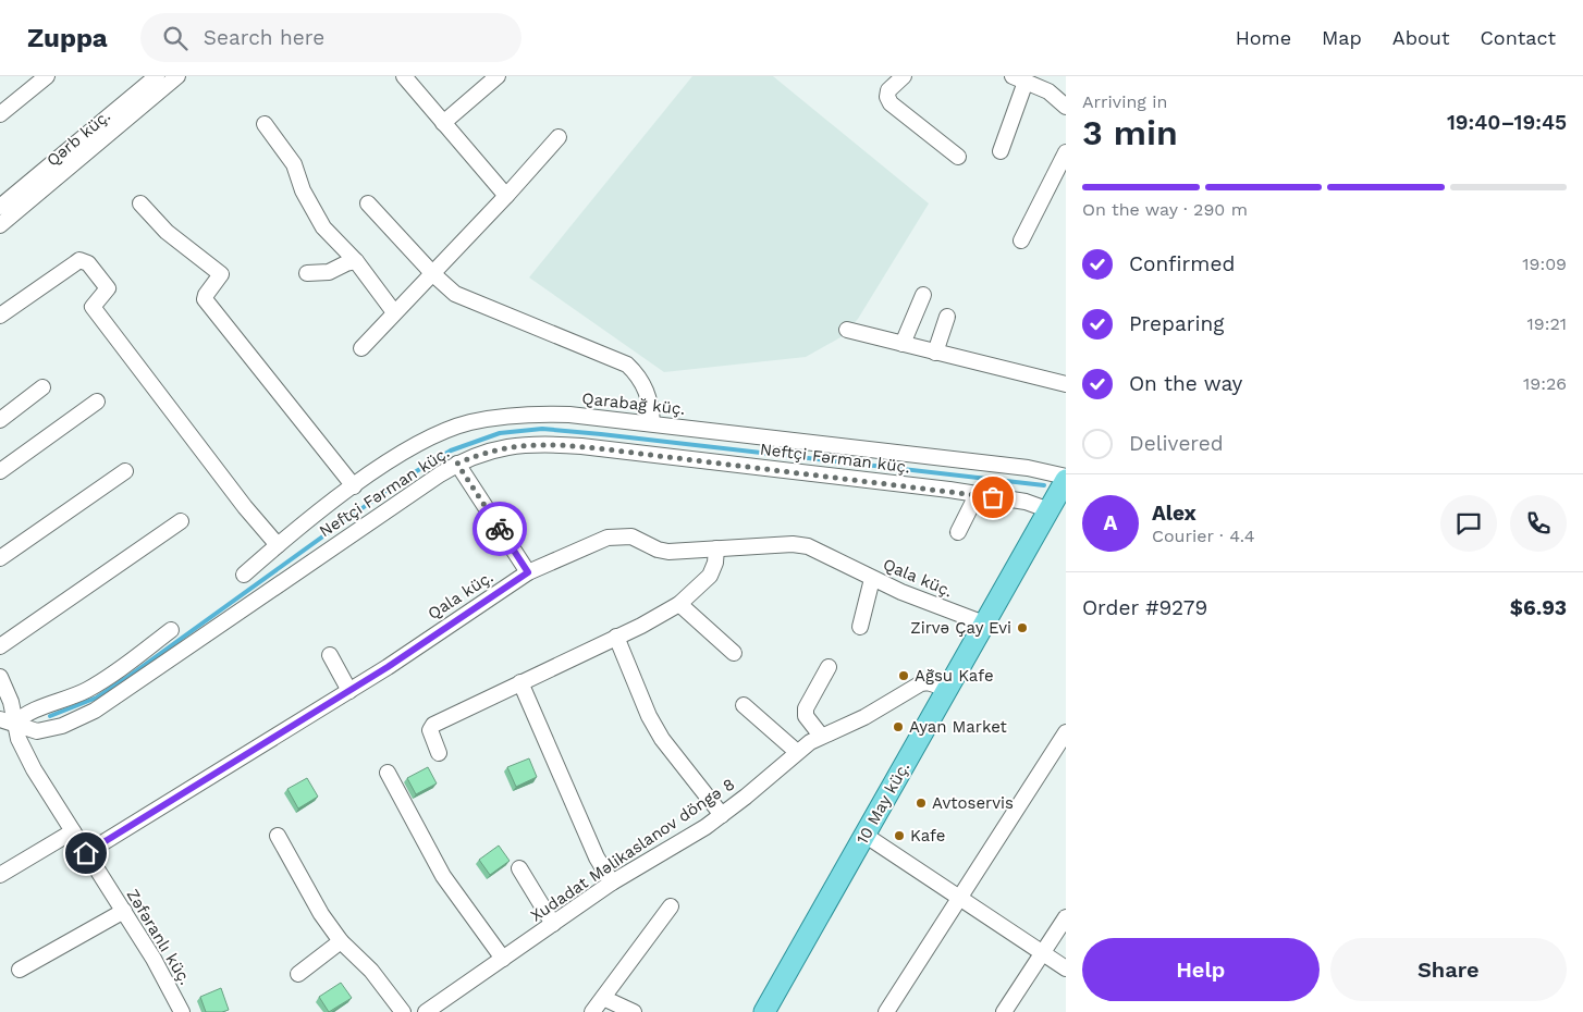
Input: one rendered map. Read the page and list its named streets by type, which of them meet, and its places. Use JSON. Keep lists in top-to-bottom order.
{
  "streets": {
    "main road": ["10 May küç."],
    "street": [
      "Qərb küç.",
      "Qarabağ küç.",
      "Neftçi Fərman küç.",
      "Qala küç.",
      "Xudadat Məlikaslanov döngə 8",
      "Zəfəranlı küç."
    ]
  },
  "crossings": [
    ["Qarabağ küç.", "10 May küç."],
    ["Neftçi Fərman küç.", "10 May küç."],
    ["Neftçi Fərman küç.", "Zəfəranlı küç."],
    ["Qala küç.", "10 May küç."],
    ["Qala küç.", "Zəfəranlı küç."],
    ["10 May küç.", "Xudadat Məlikaslanov döngə 8"]
  ],
  "places": [
    "Zirvə Çay Evi",
    "Ağsu Kafe",
    "Ayan Market",
    "Avtoservis",
    "Kafe"
  ],
  "page": {
    "header": "Zuppa",
    "search": "Search here",
    "nav": [
      "Home",
      "Map",
      "About",
      "Contact"
    ],
    "heading": ["3 min", "Arriving in", "19:40–19:45"],
    "panel": [
      "Alex",
      "Courier · 4.4",
      "Order #9279",
      "$6.93"
    ],
    "bar": "On the way · 290 m",
    "list": [
      ["Confirmed", "19:09"],
      ["Preparing", "19:21"],
      ["On the way", "19:26"],
      "Delivered"
    ],
    "round": "A",
    "buttons": ["Help", "Share"]
  }
}
